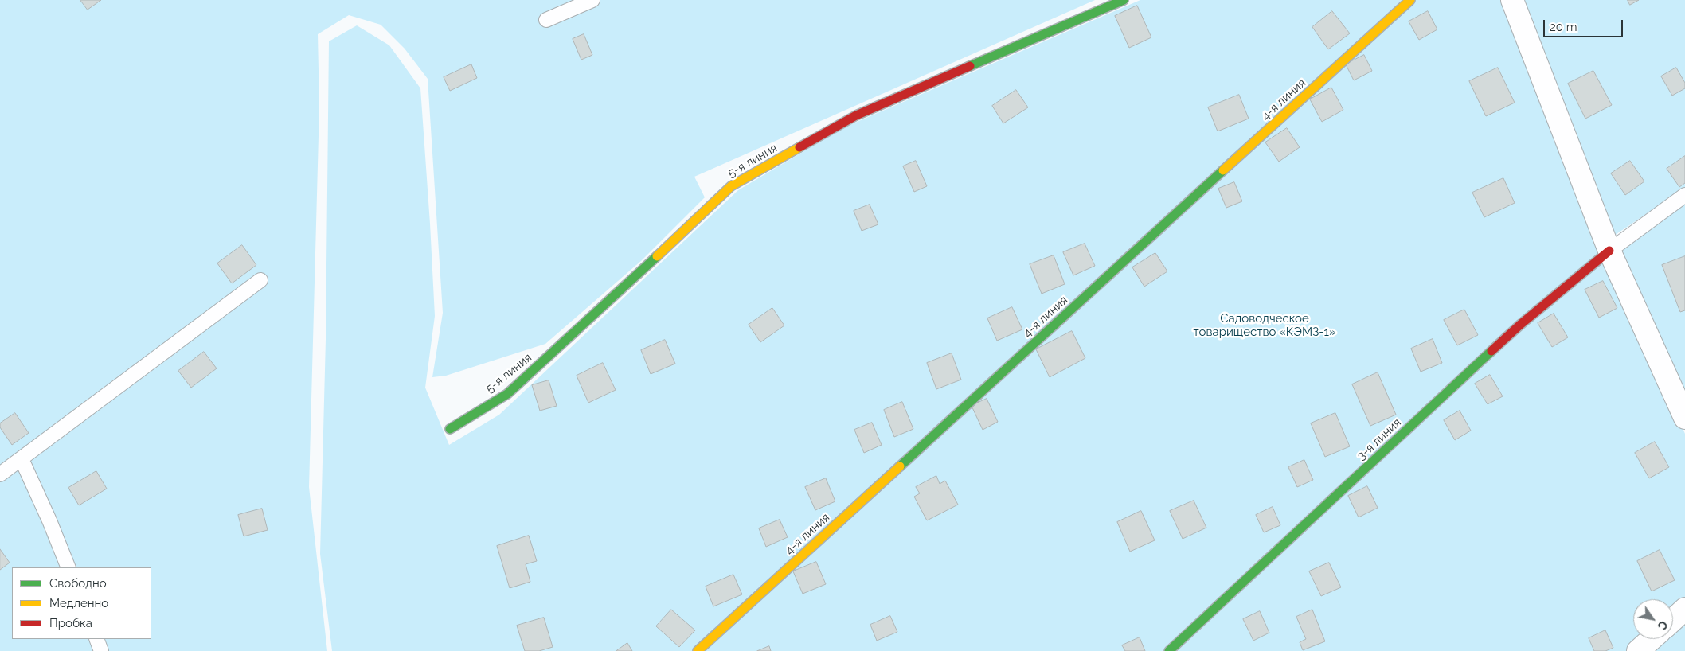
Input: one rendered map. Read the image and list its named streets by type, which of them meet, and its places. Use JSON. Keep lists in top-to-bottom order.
{
  "streets": {
    "street": ["4-я линия", "5-я линия", "3-я линия"]
  },
  "parks": ["Садоводческое товарищество «КЭМЗ-1»"],
  "legend": ["Свободно", "Медленно", "Пробка"],
  "scale_bar": "20 m",
  "north": "bottom right"
}
